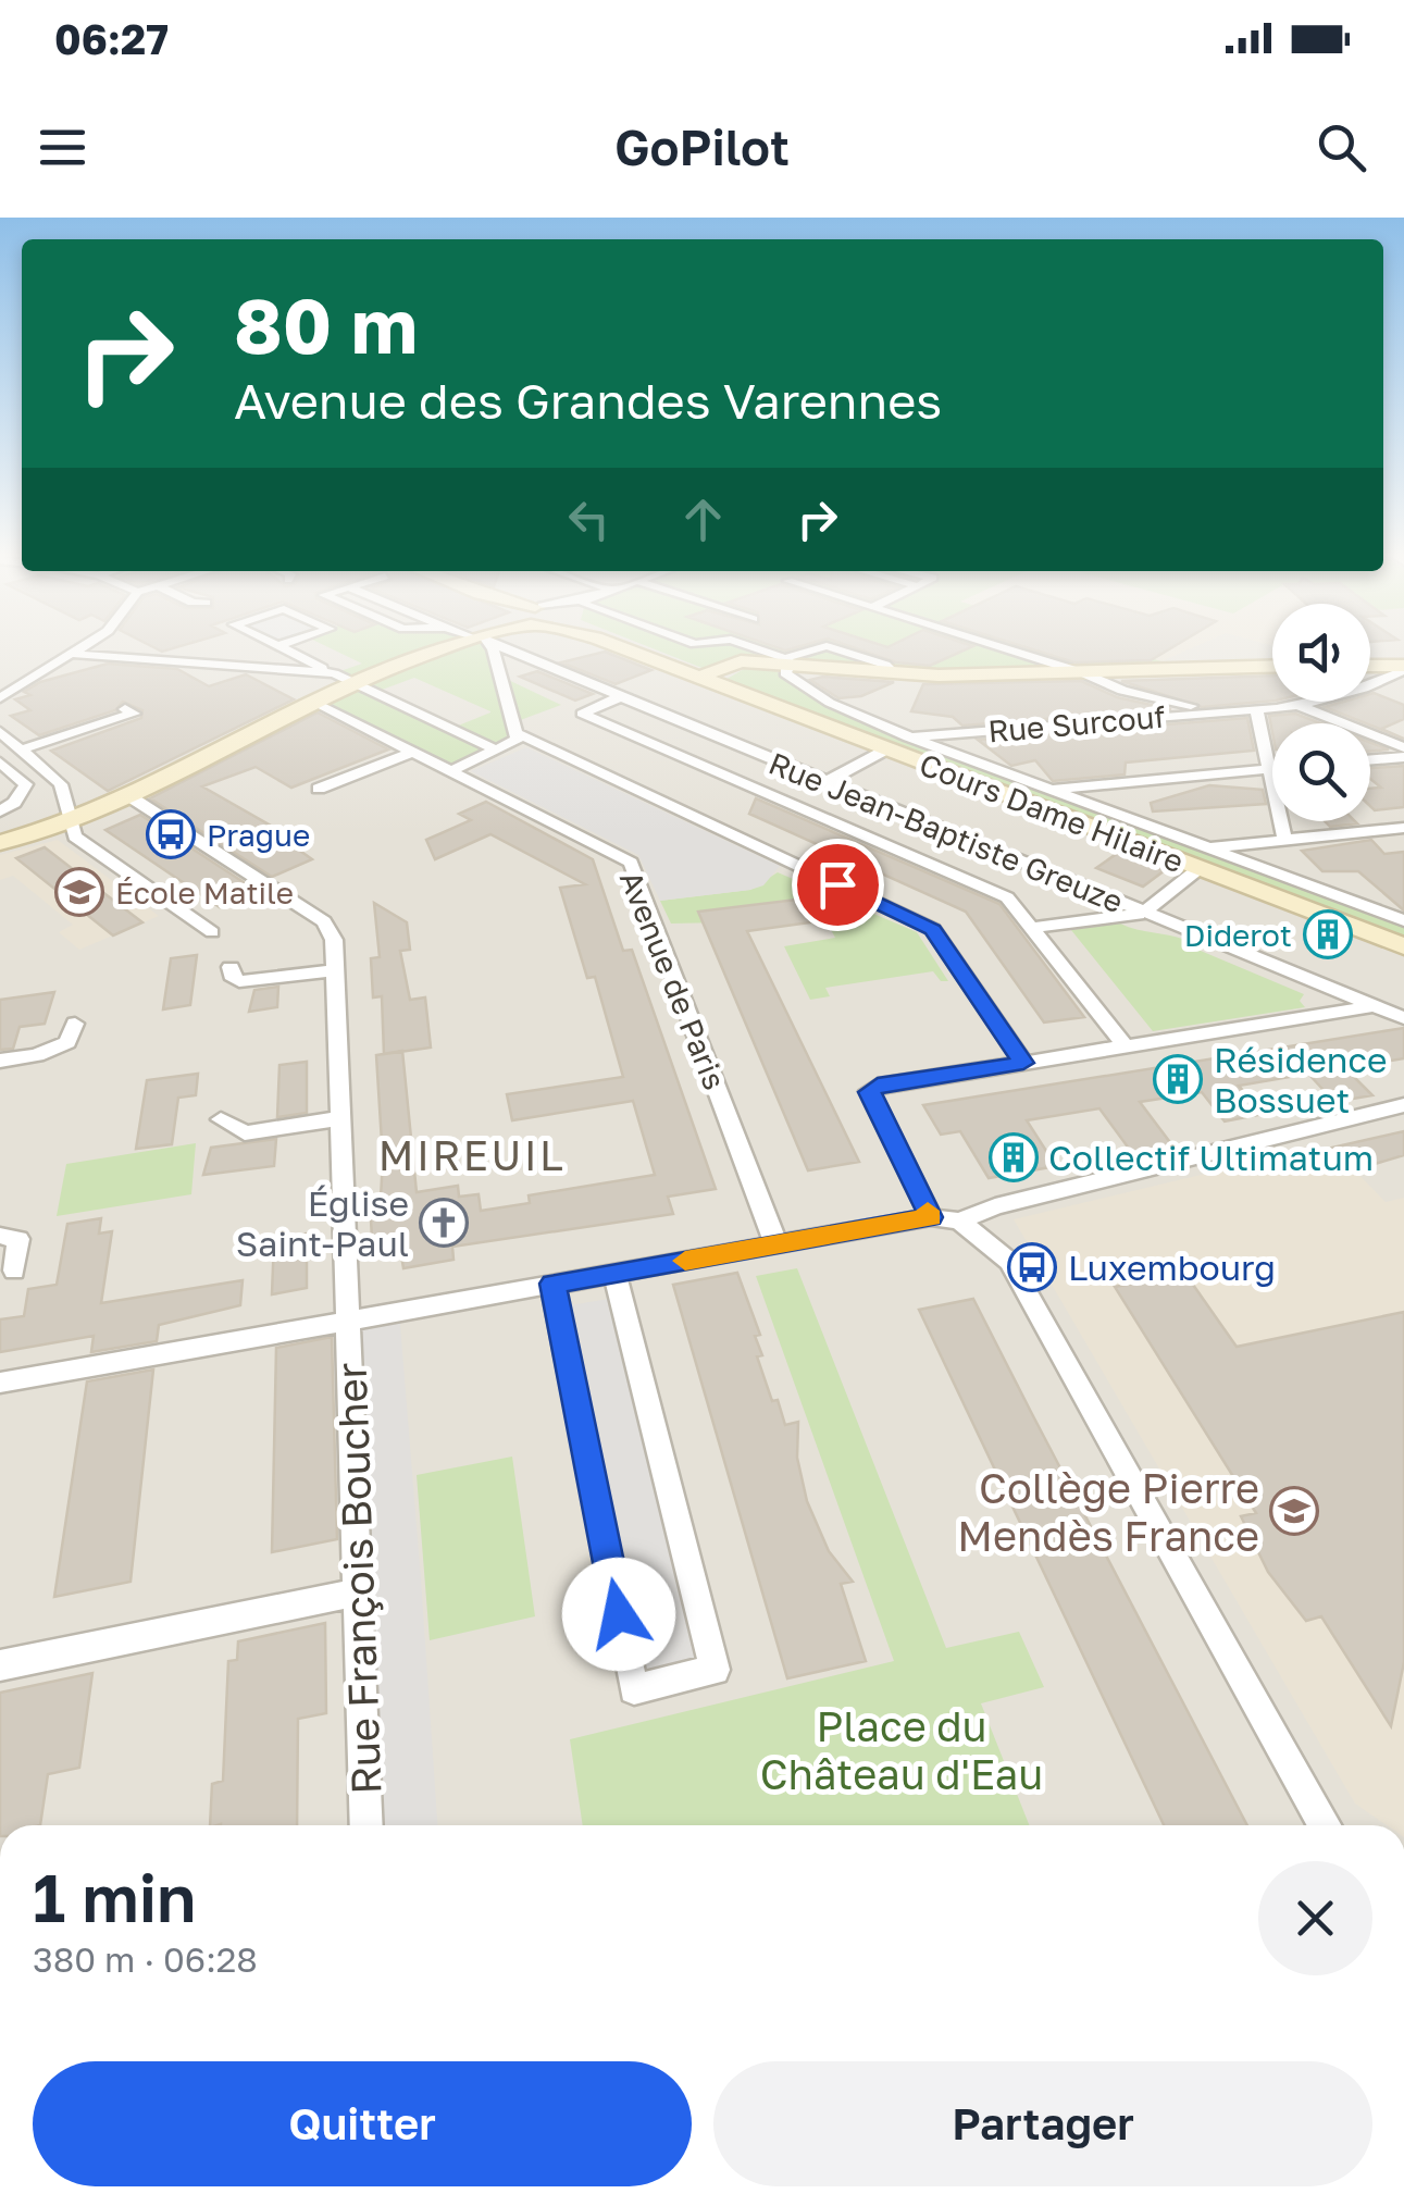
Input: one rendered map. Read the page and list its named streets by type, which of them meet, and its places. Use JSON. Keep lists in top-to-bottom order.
{
  "streets": {
    "street": [
      "Rue Surcouf",
      "Cours Dame Hilaire",
      "Rue Jean-Baptiste Greuze",
      "Avenue de Paris",
      "Rue François Boucher"
    ]
  },
  "crossings": [
    ["Rue Surcouf", "Cours Dame Hilaire"]
  ],
  "districts": ["MIREUIL"],
  "parks": ["Place du Château d'Eau"],
  "places": {
    "bus stop": ["Prague", "Luxembourg"],
    "school or university": ["École Matile", "Collège Pierre Mendès France"],
    "building": ["Diderot", "Résidence Bossuet", "Collectif Ultimatum"],
    "church": ["Église Saint-Paul"]
  },
  "page": {
    "status": "06:27",
    "header": "GoPilot",
    "turn": ["80 m", "Avenue des Grandes Varennes"],
    "heading": ["1 min", "380 m · 06:28"],
    "buttons": ["Quitter", "Partager"]
  }
}
